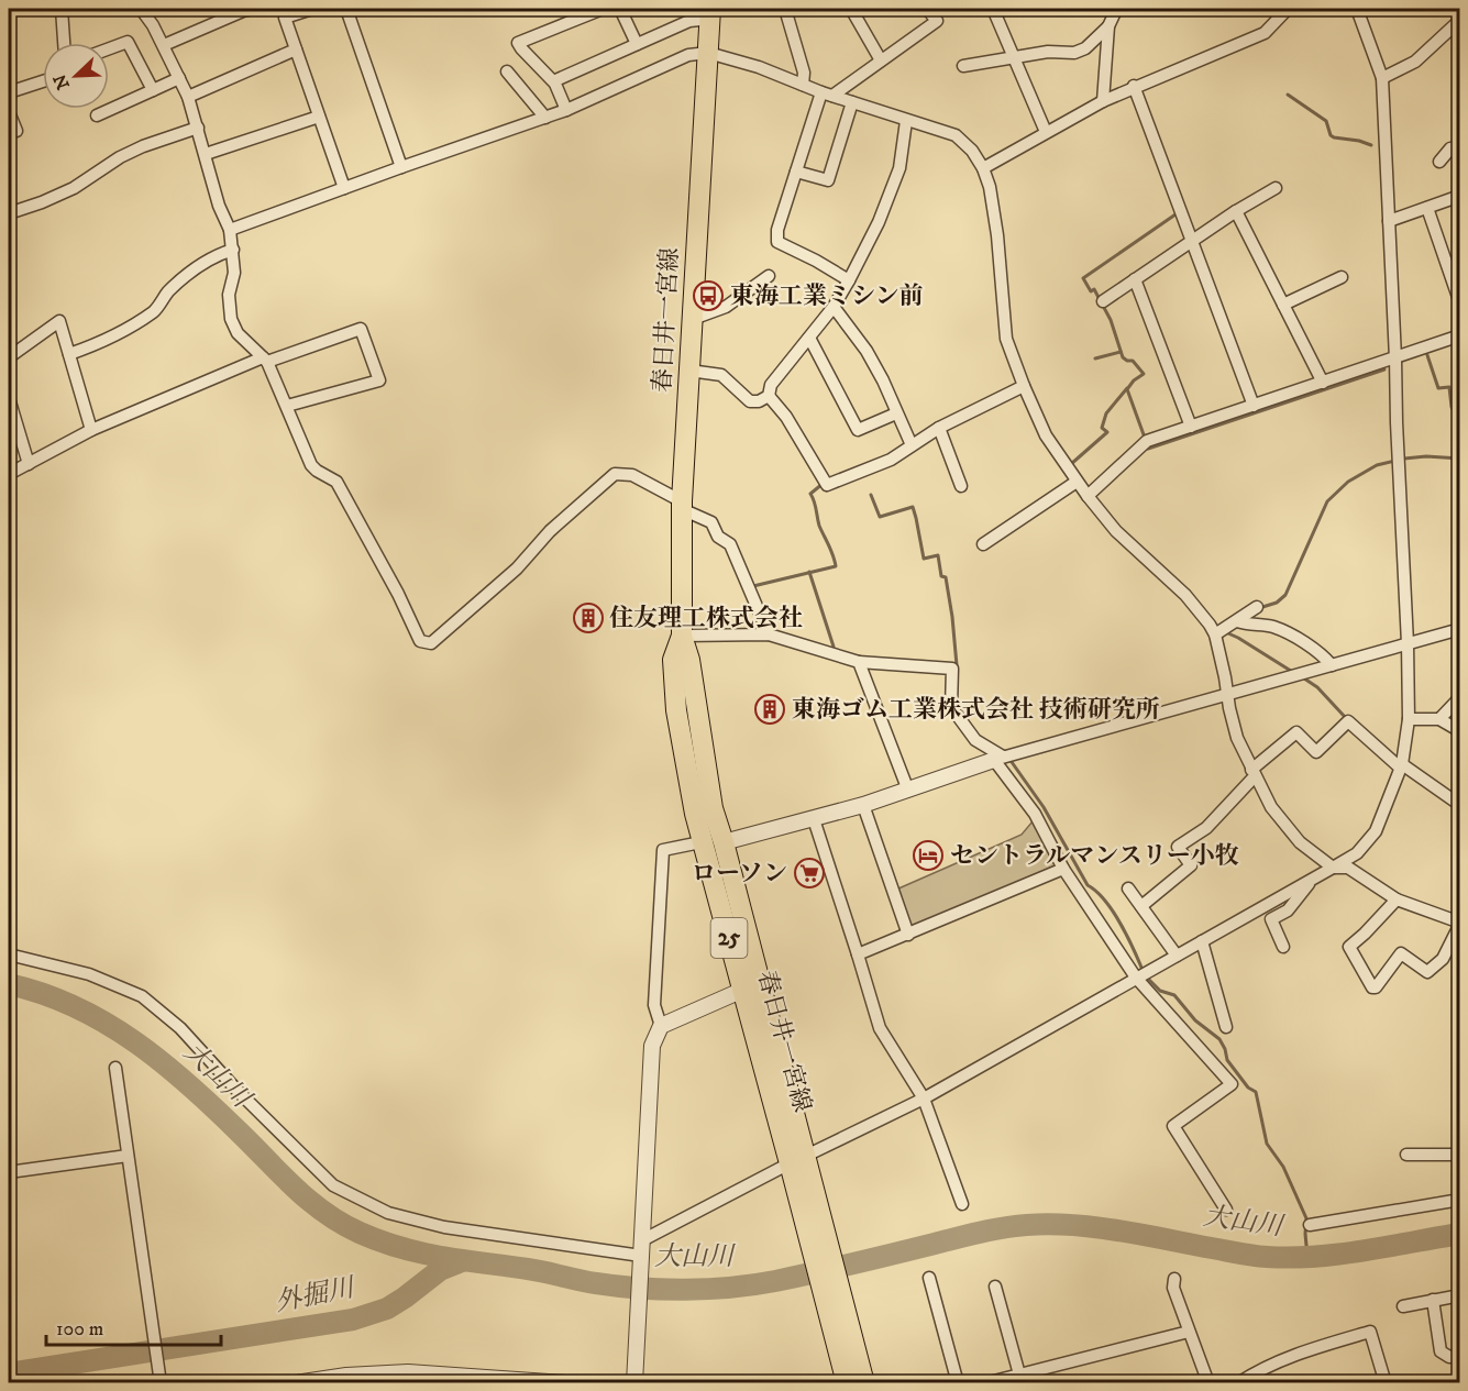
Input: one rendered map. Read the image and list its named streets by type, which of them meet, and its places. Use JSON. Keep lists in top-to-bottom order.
{
  "streets": {
    "main road": ["春日井一宮線", "25"]
  },
  "water": ["大山川", "外掘川"],
  "places": {
    "bus stop": ["東海工業ミシン前"],
    "building": ["住友理工株式会社", "東海ゴム工業株式会社 技術研究所"],
    "hotel": ["セントラルマンスリー小牧"],
    "supermarket": ["ローソン"]
  },
  "scale_bar": "100 m",
  "north": "bottom left"
}
